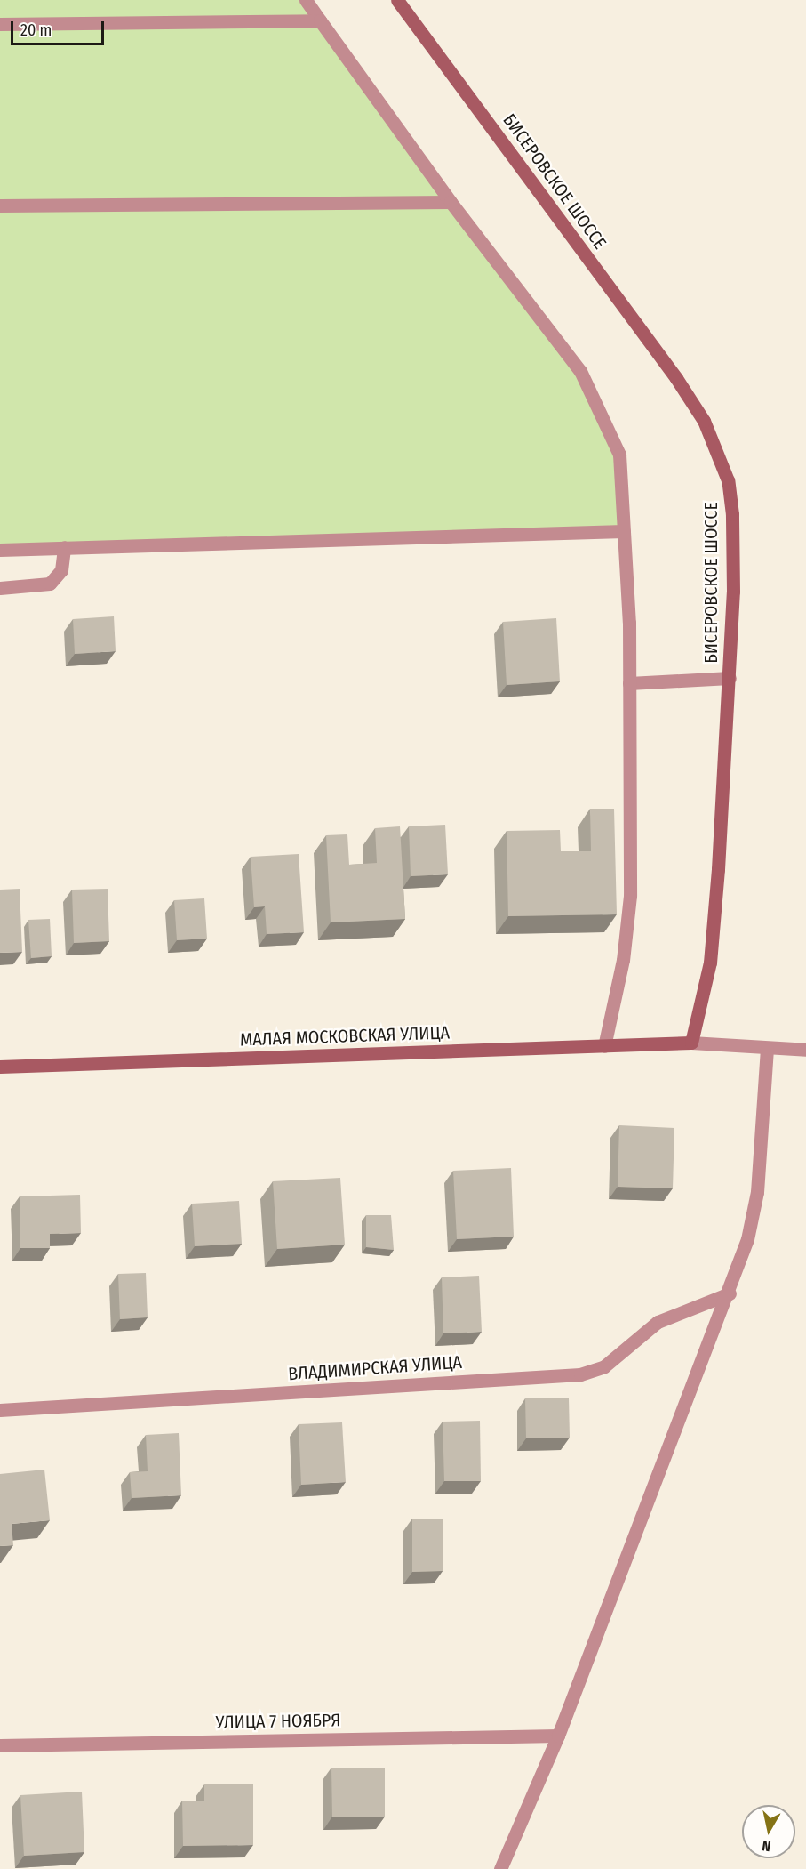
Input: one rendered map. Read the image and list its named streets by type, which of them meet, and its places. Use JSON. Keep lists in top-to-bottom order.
{
  "streets": {
    "main road": ["БИСЕРОВСКОЕ ШОССЕ", "МАЛАЯ МОСКОВСКАЯ УЛИЦА"],
    "street": ["ВЛАДИМИРСКАЯ УЛИЦА", "УЛИЦА 7 НОЯБРЯ"]
  },
  "crossings": [
    ["БИСЕРОВСКОЕ ШОССЕ", "МАЛАЯ МОСКОВСКАЯ УЛИЦА"]
  ],
  "scale_bar": "20 m",
  "north": "bottom"
}
